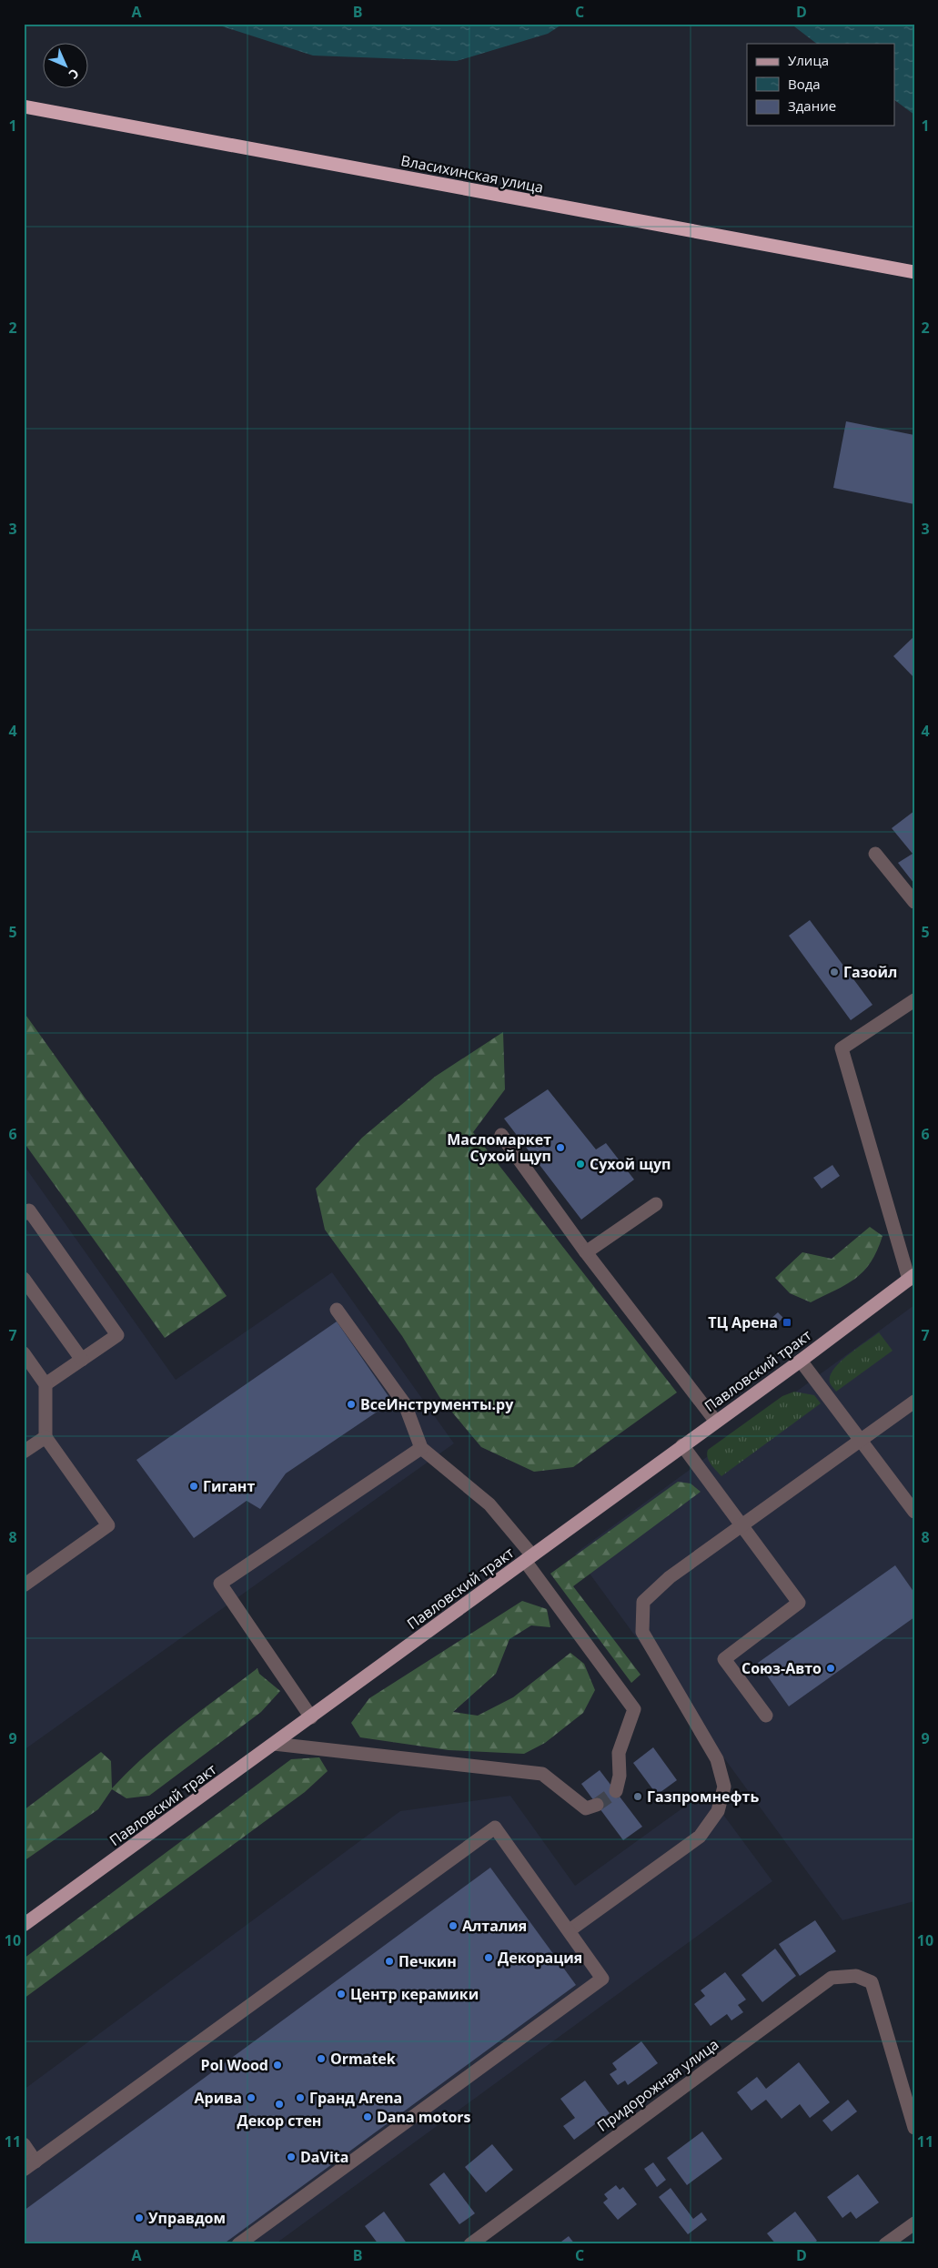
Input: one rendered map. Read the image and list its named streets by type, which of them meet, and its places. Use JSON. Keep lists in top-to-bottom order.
{
  "streets": {
    "highway": ["Власихинская улица"],
    "main road": ["Павловский тракт"],
    "street": ["Придорожная улица"]
  },
  "places": {
    "other": [
      "Газойл",
      "Масломаркет Сухой щуп",
      "Сухой щуп",
      "ВсеИнструменты.ру",
      "Гигант",
      "Союз-Авто",
      "Газпромнефть",
      "Алталия",
      "Декорация",
      "Печкин",
      "Центр керамики",
      "Ormatek",
      "Pol Wood",
      "Арива",
      "Гранд Arena",
      "Декор стен",
      "Dana motors",
      "DaVita",
      "Управдом"
    ],
    "transit": ["ТЦ Арена"]
  },
  "legend": ["Улица", "Вода", "Здание"],
  "north": "bottom right",
  "grid": {
    "columns": [
      "A",
      "B",
      "C",
      "D"
    ],
    "rows": [
      "1",
      "2",
      "3",
      "4",
      "5",
      "6",
      "7",
      "8",
      "9",
      "10",
      "11"
    ]
  }
}
